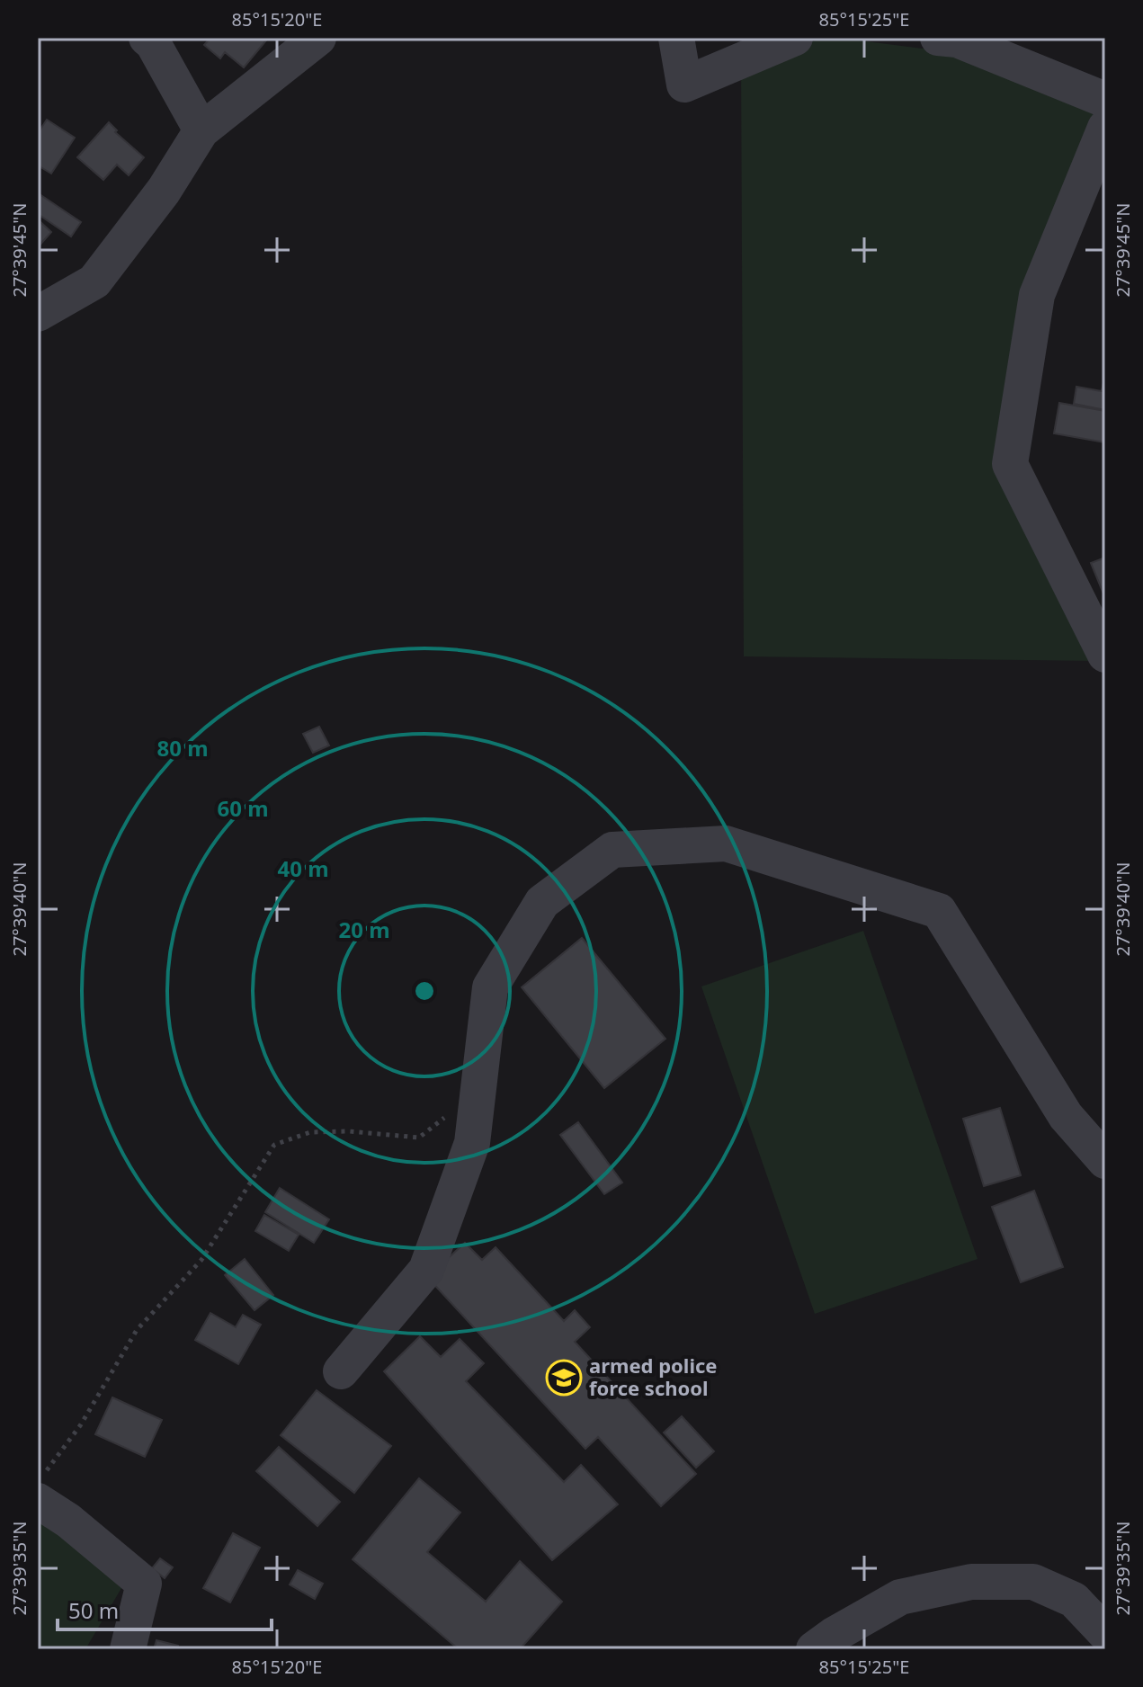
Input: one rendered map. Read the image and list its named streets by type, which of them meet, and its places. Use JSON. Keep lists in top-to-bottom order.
{
  "places": {
    "school or university": ["armed police force school"]
  },
  "scale_bar": "50 m",
  "coordinates": [
    "85°15'20\"E",
    "85°15'25\"E",
    "27°39'45\"N",
    "27°39'40\"N",
    "27°39'35\"N"
  ],
  "rings": [
    "80 m",
    "60 m",
    "40 m",
    "20 m"
  ]
}
